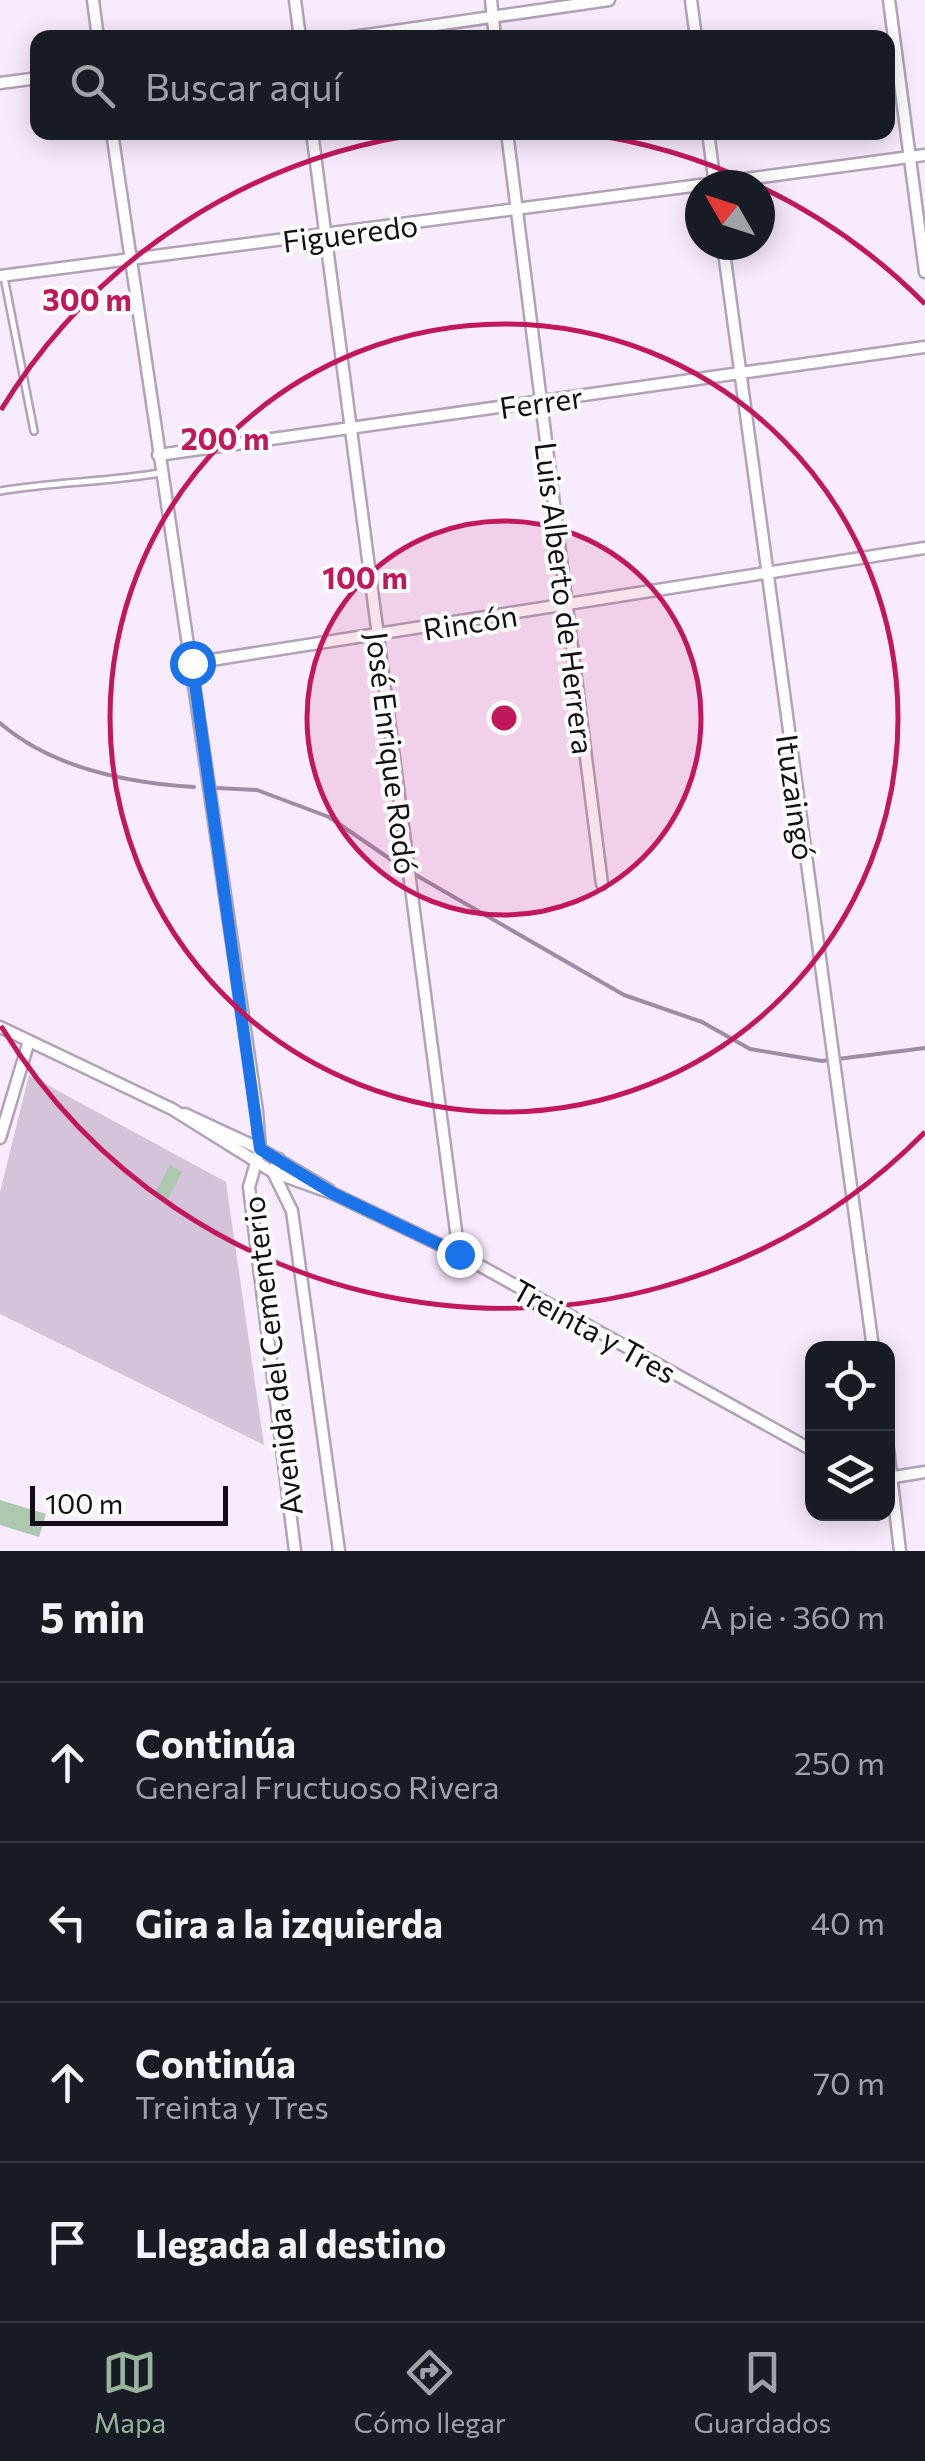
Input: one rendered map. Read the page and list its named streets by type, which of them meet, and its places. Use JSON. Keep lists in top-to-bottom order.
{
  "streets": {
    "street": [
      "Figueredo",
      "Ferrer",
      "Luis Alberto de Herrera",
      "Rincón",
      "José Enrique Rodó",
      "Ituzaingó",
      "Treinta y Tres",
      "Avenida del Cementerio"
    ]
  },
  "crossings": [
    ["Figueredo", "Luis Alberto de Herrera"],
    ["Figueredo", "José Enrique Rodó"],
    ["Ferrer", "Luis Alberto de Herrera"],
    ["Ferrer", "José Enrique Rodó"],
    ["Ferrer", "Ituzaingó"],
    ["Luis Alberto de Herrera", "Rincón"],
    ["Rincón", "José Enrique Rodó"],
    ["Rincón", "Ituzaingó"],
    ["José Enrique Rodó", "Treinta y Tres"],
    ["Treinta y Tres", "Avenida del Cementerio"]
  ],
  "scale_bar": "100 m",
  "north": "top left",
  "page": {
    "search": "Buscar aquí",
    "scale": "100 m",
    "heading": ["5 min", "A pie · 360 m"],
    "list": [
      ["Continúa", "General Fructuoso Rivera", "250 m"],
      ["Gira a la izquierda", "40 m"],
      ["Continúa", "Treinta y Tres", "70 m"],
      "Llegada al destino"
    ],
    "nav": ["Mapa", "Cómo llegar", "Guardados"]
  },
  "rings": ["300 m", "200 m", "100 m"]
}
